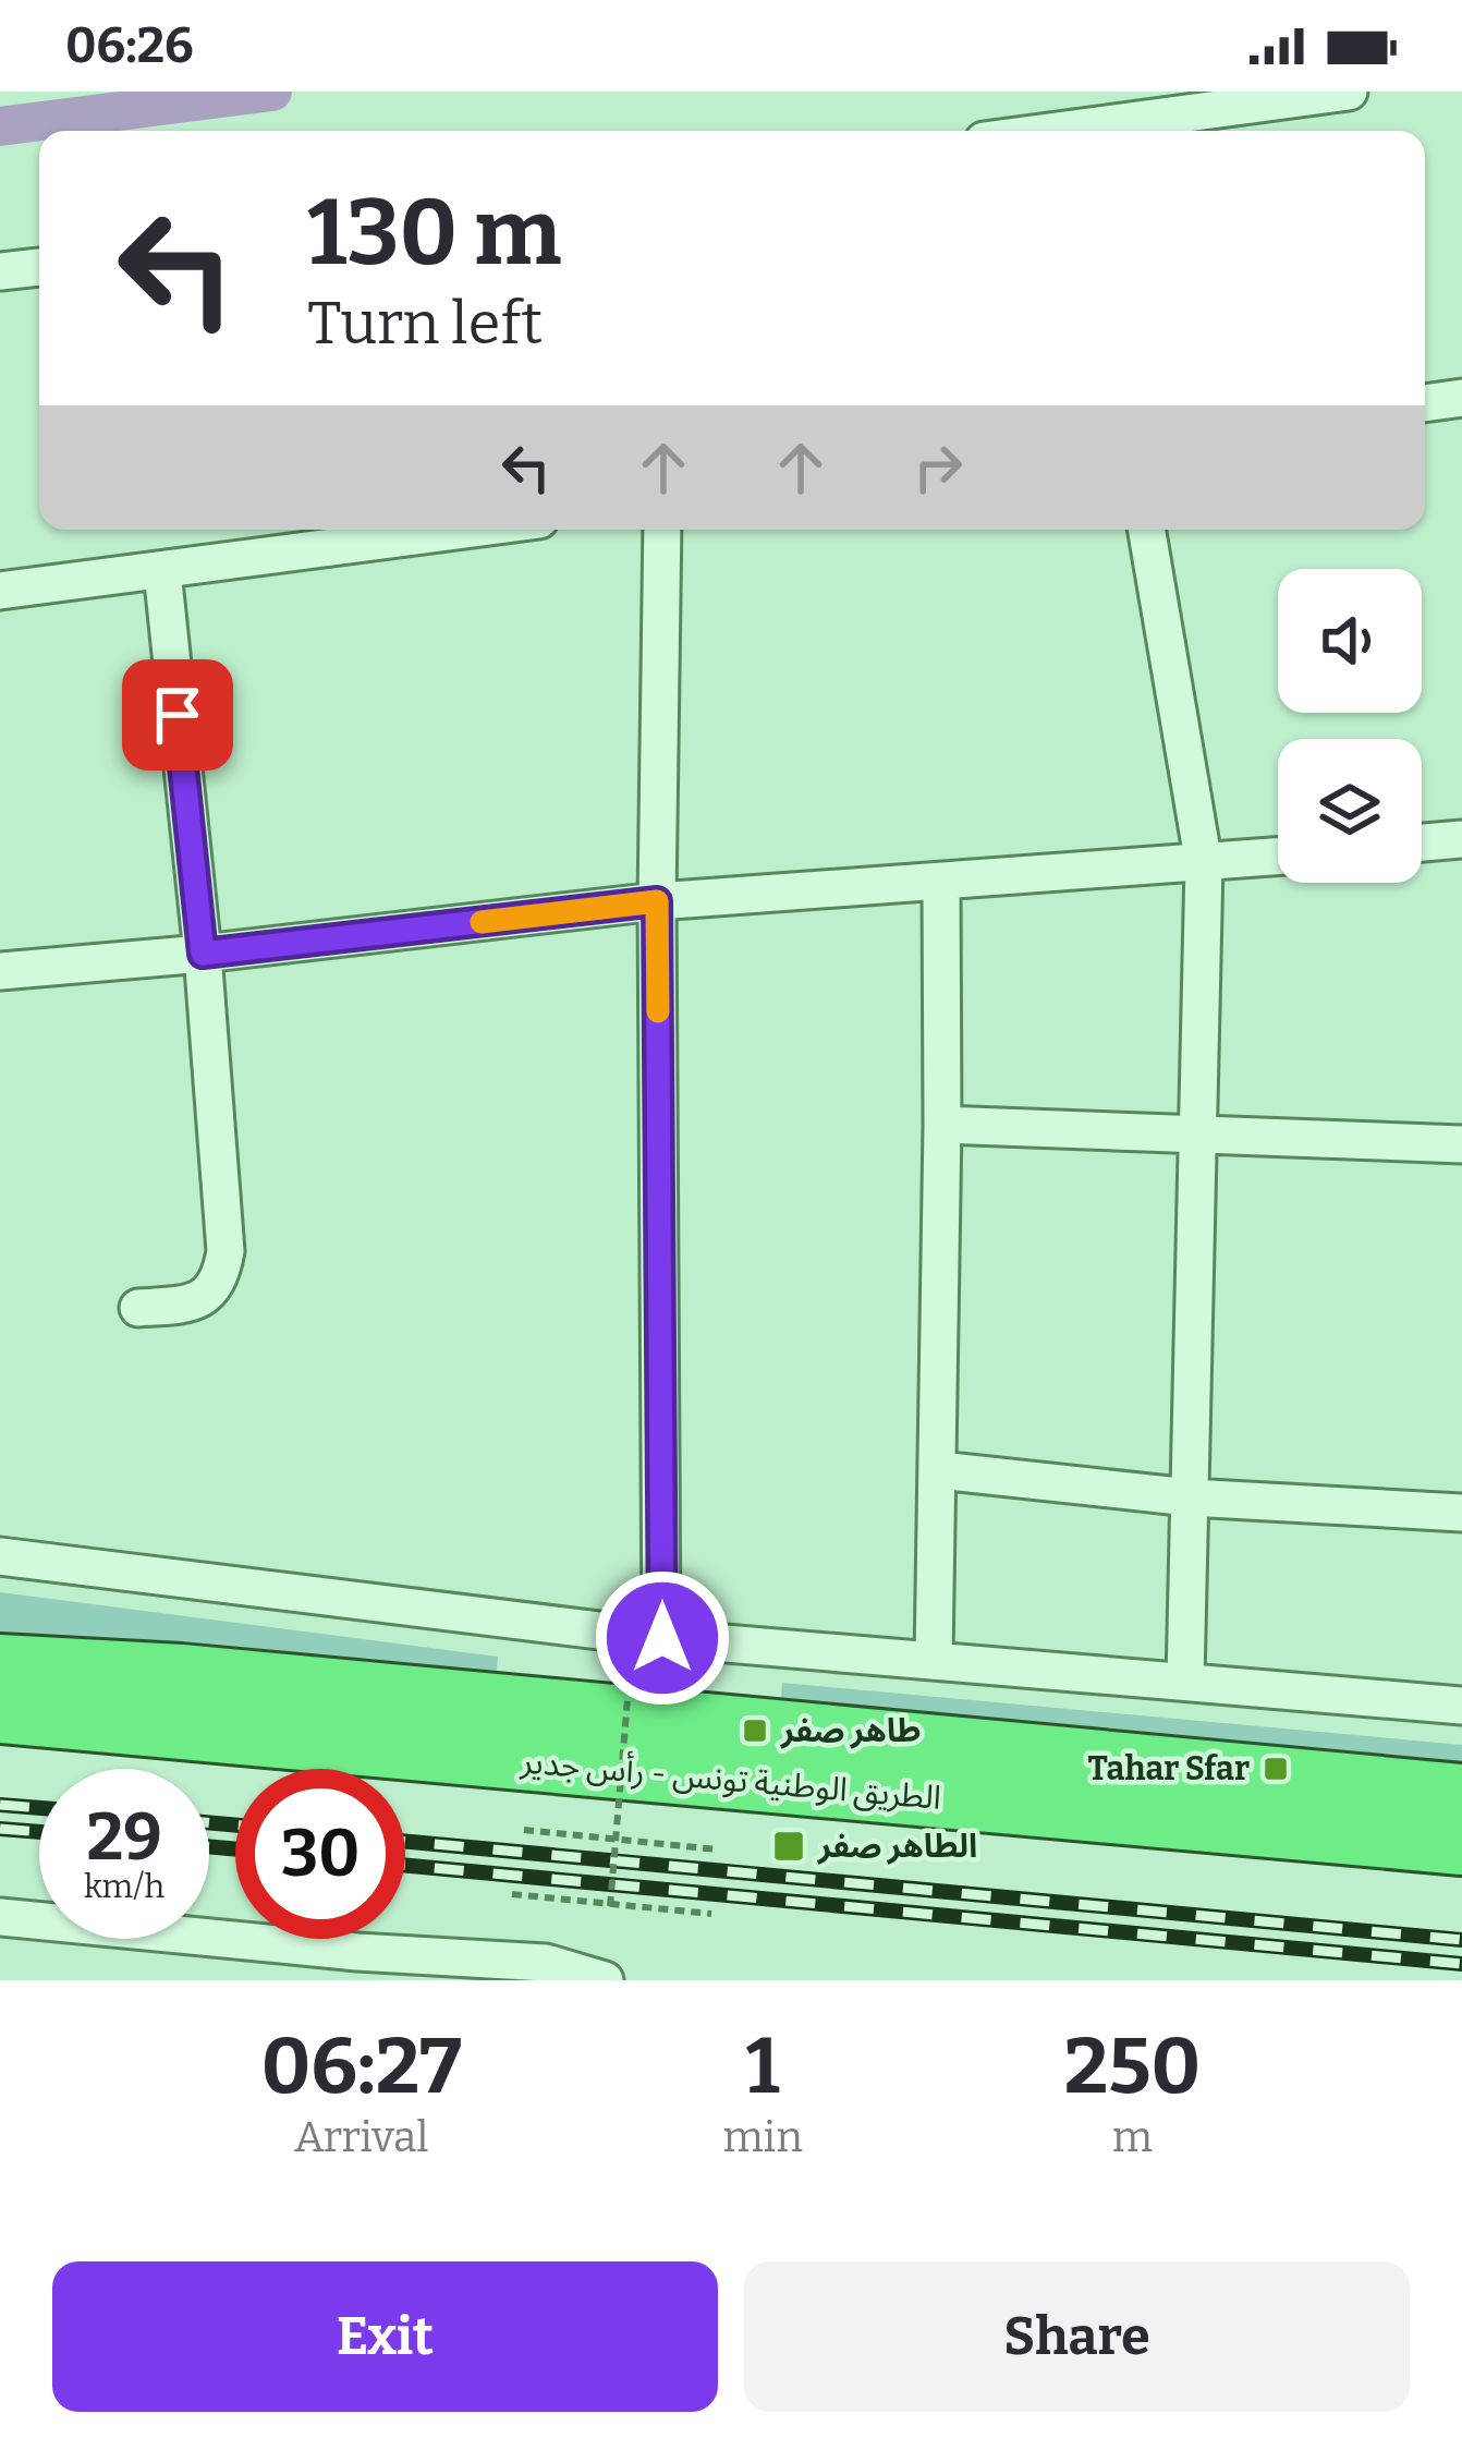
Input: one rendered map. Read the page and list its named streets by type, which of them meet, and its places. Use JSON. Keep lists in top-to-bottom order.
{
  "streets": {
    "highway": ["الطريق الوطنية تونس - رأس جدير"]
  },
  "places": {
    "transit": ["طاهر صفر", "Tahar Sfar", "الطاهر صفر"]
  },
  "page": {
    "status": "06:26",
    "turn": ["130 m", "Turn left"],
    "speed": "29 km/h",
    "limit": "30",
    "eta": [
      "06:27",
      "Arrival",
      "1",
      "min",
      "250",
      "m"
    ],
    "buttons": ["Exit", "Share"]
  }
}
